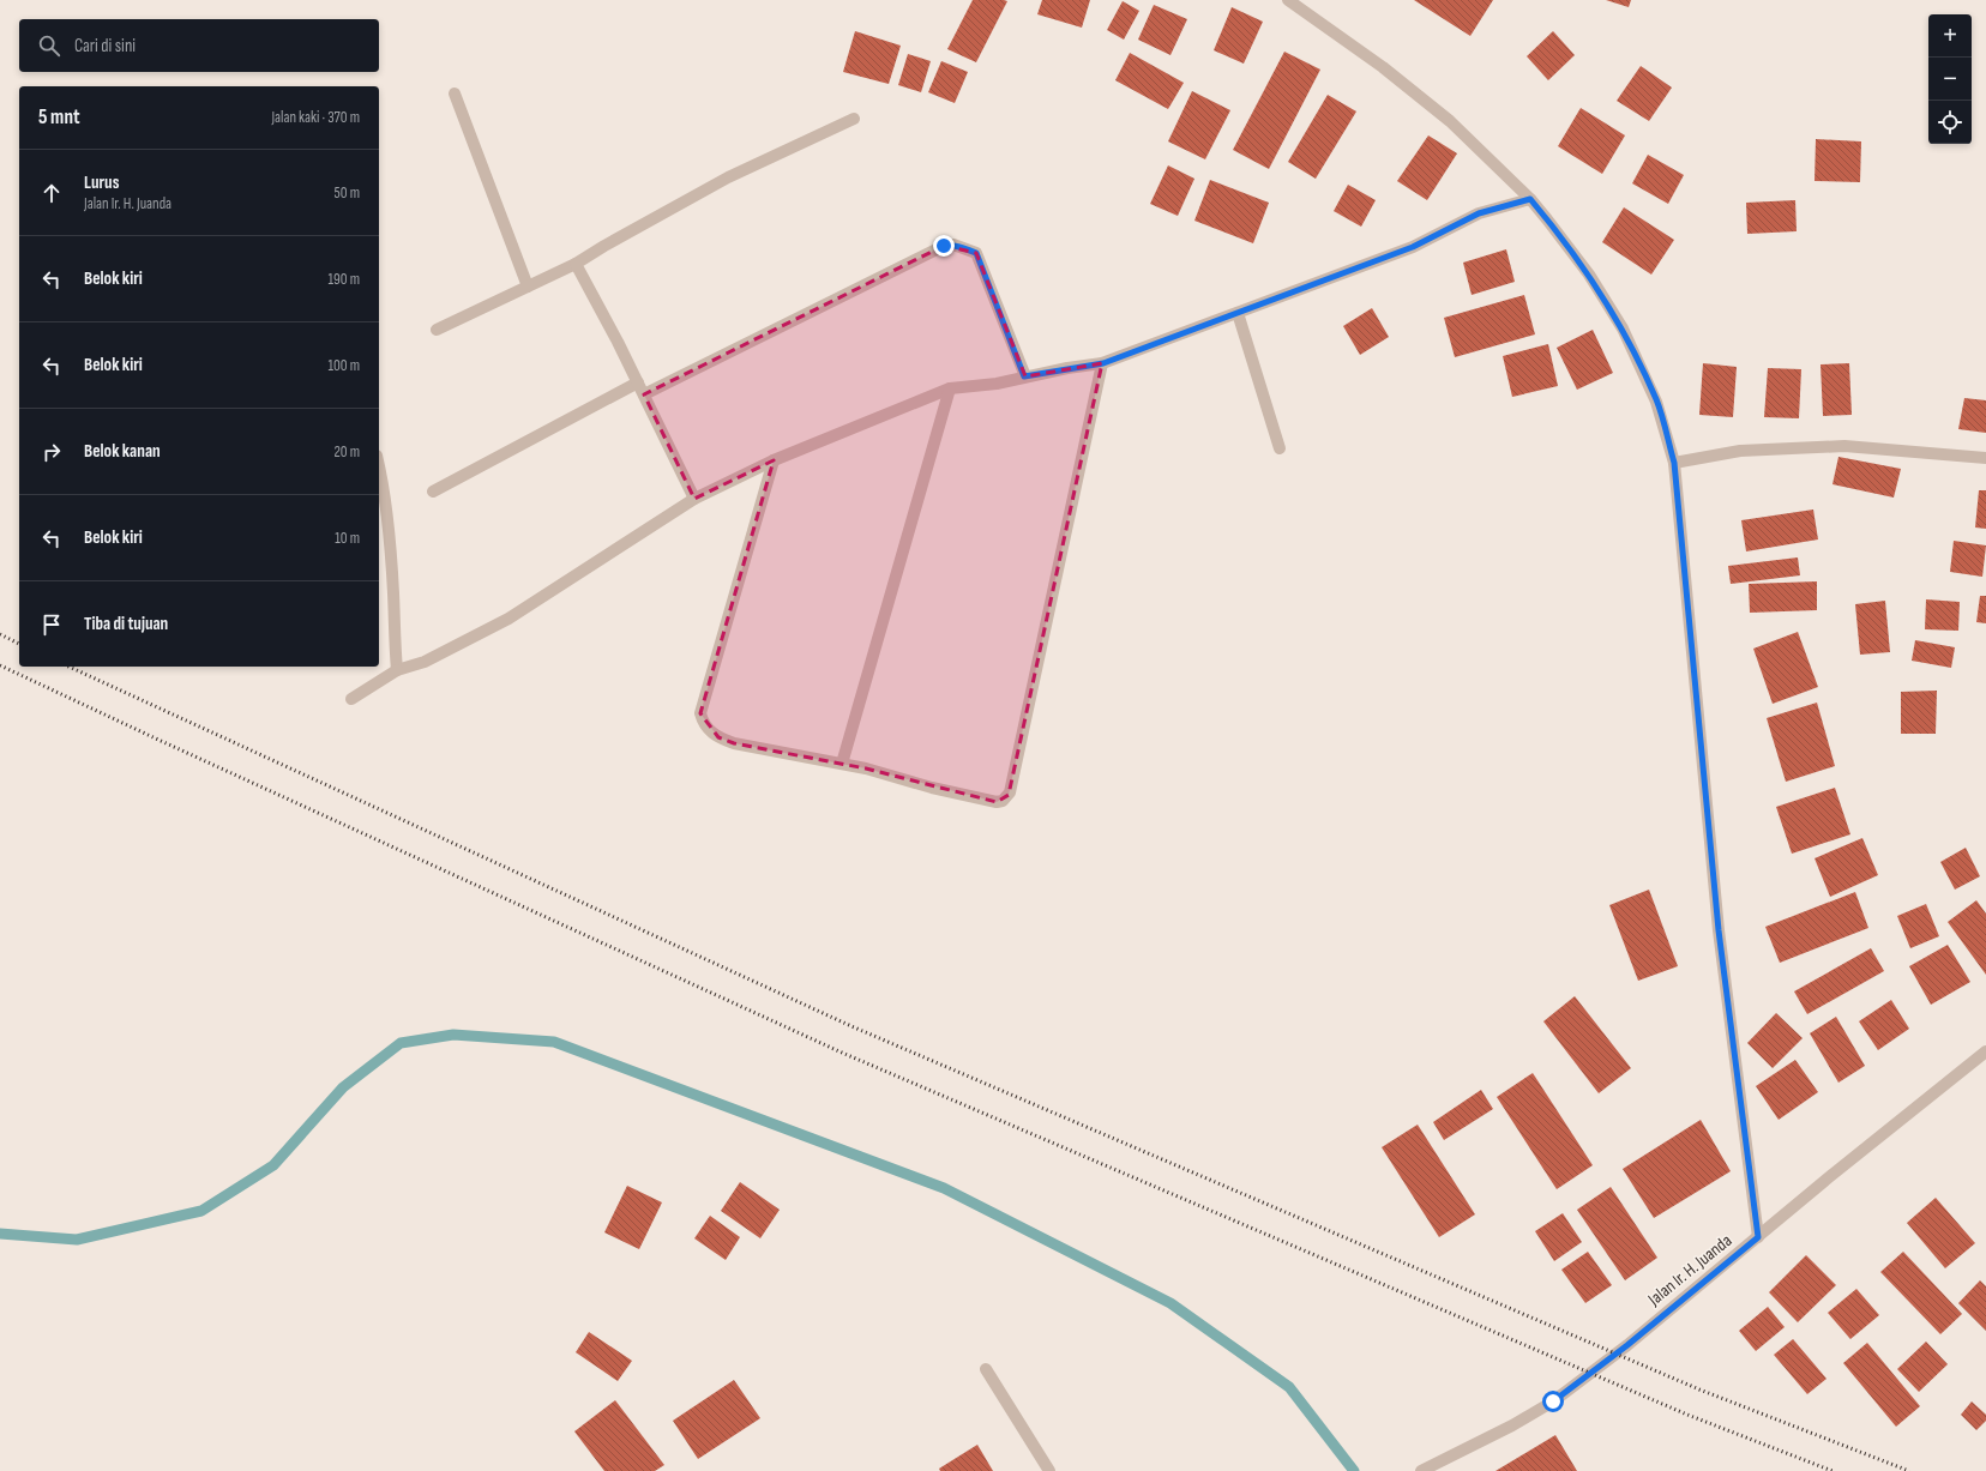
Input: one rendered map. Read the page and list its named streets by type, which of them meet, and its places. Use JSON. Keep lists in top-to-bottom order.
{
  "streets": {
    "street": ["Jalan Ir. H. Juanda"]
  },
  "page": {
    "map_buttons": ["+", "−"],
    "search": "Cari di sini",
    "heading": ["5 mnt", "Jalan kaki · 370 m"],
    "list": [
      ["Lurus", "Jalan Ir. H. Juanda", "50 m"],
      ["Belok kiri", "190 m"],
      ["Belok kiri", "100 m"],
      ["Belok kanan", "20 m"],
      ["Belok kiri", "10 m"],
      "Tiba di tujuan"
    ]
  }
}
